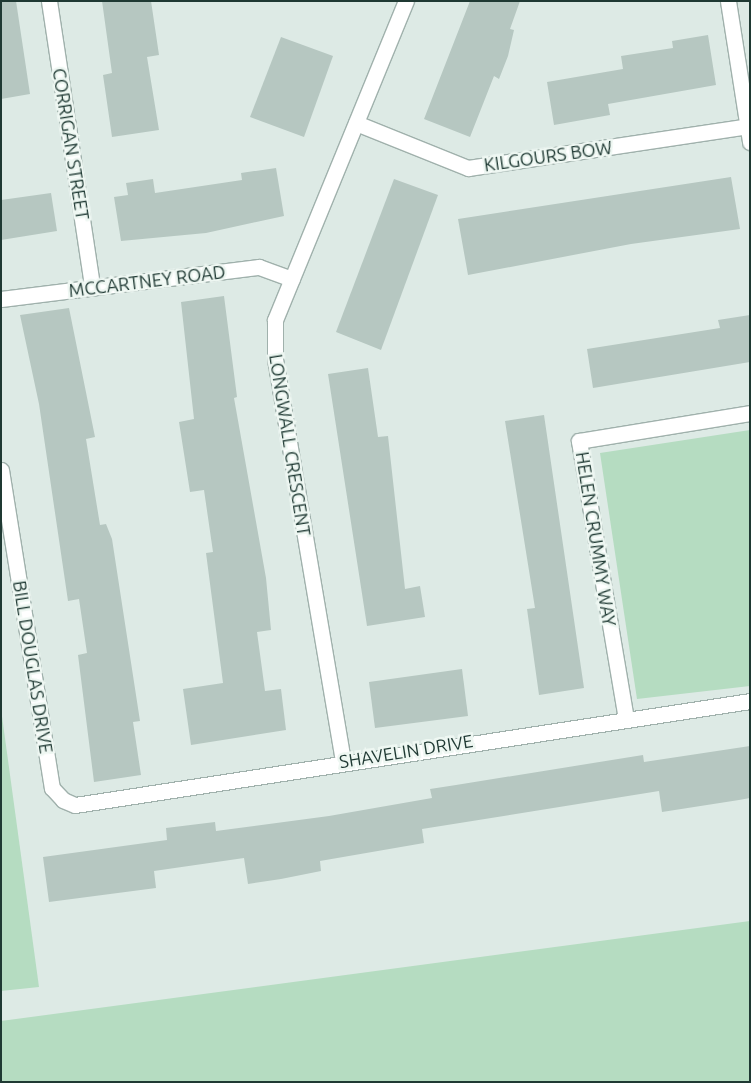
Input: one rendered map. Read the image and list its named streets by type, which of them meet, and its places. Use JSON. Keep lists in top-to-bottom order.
{
  "streets": {
    "street": [
      "CORRIGAN STREET",
      "KILGOURS BOW",
      "MCCARTNEY ROAD",
      "LONGWALL CRESCENT",
      "HELEN CRUMMY WAY",
      "BILL DOUGLAS DRIVE",
      "SHAVELIN DRIVE"
    ]
  },
  "crossings": [
    ["CORRIGAN STREET", "MCCARTNEY ROAD"],
    ["KILGOURS BOW", "LONGWALL CRESCENT"],
    ["MCCARTNEY ROAD", "LONGWALL CRESCENT"],
    ["LONGWALL CRESCENT", "SHAVELIN DRIVE"],
    ["HELEN CRUMMY WAY", "SHAVELIN DRIVE"],
    ["BILL DOUGLAS DRIVE", "SHAVELIN DRIVE"]
  ]
}
